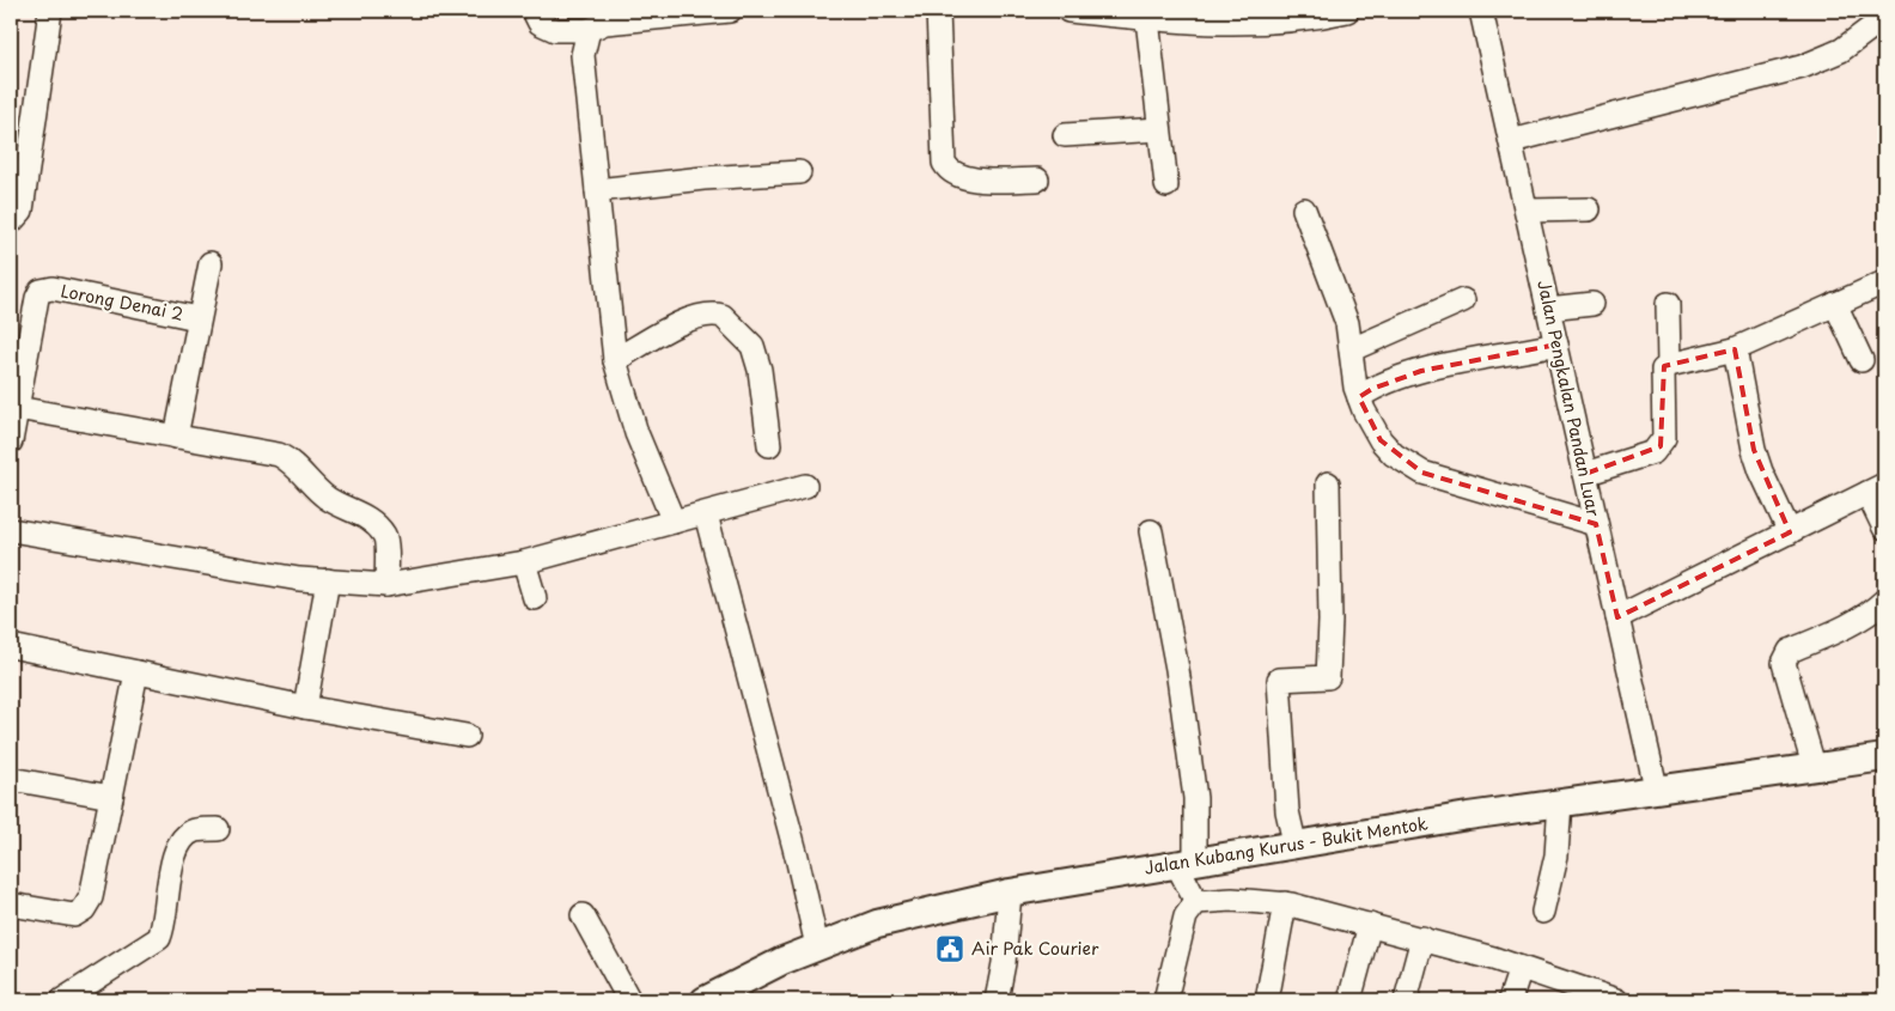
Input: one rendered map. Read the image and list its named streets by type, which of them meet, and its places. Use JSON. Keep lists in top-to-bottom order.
{
  "streets": {
    "main road": ["Jalan Kubang Kurus - Bukit Mentok"],
    "street": ["Lorong Denai 2", "Jalan Pengkalan Pandan Luar"]
  },
  "crossings": [
    ["Jalan Pengkalan Pandan Luar", "Jalan Kubang Kurus - Bukit Mentok"]
  ],
  "places": {
    "public building": ["Air Pak Courier"]
  }
}
